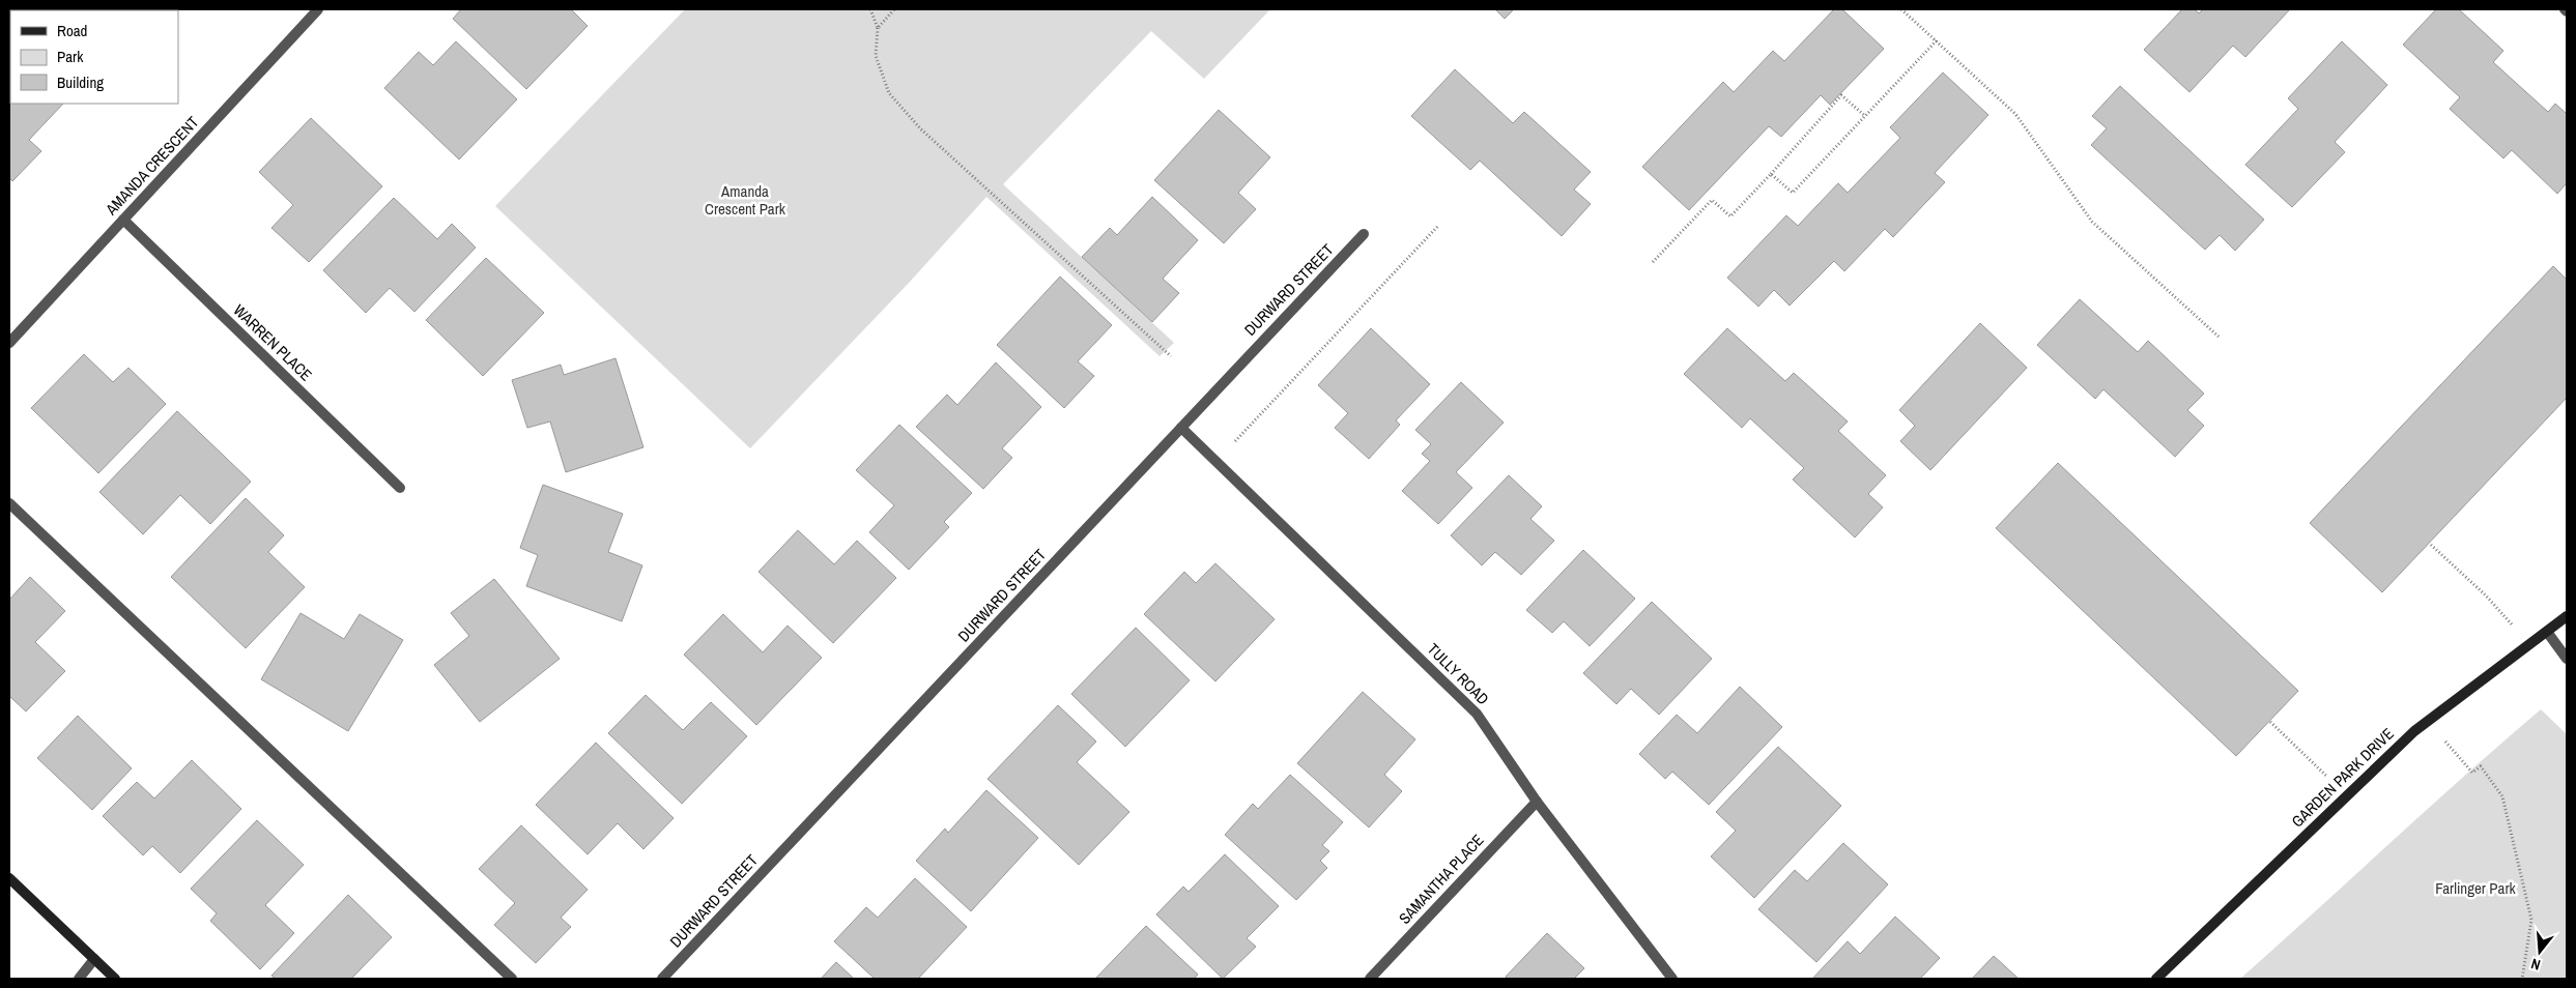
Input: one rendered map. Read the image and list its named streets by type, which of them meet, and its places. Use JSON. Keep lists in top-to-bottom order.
{
  "streets": {
    "street": [
      "AMANDA CRESCENT",
      "DURWARD STREET",
      "WARREN PLACE",
      "TULLY ROAD",
      "GARDEN PARK DRIVE",
      "SAMANTHA PLACE"
    ]
  },
  "crossings": [
    ["AMANDA CRESCENT", "WARREN PLACE"],
    ["DURWARD STREET", "TULLY ROAD"],
    ["TULLY ROAD", "SAMANTHA PLACE"]
  ],
  "parks": ["Amanda Crescent Park", "Farlinger Park"],
  "legend": ["Road", "Park", "Building"],
  "north": "bottom"
}
